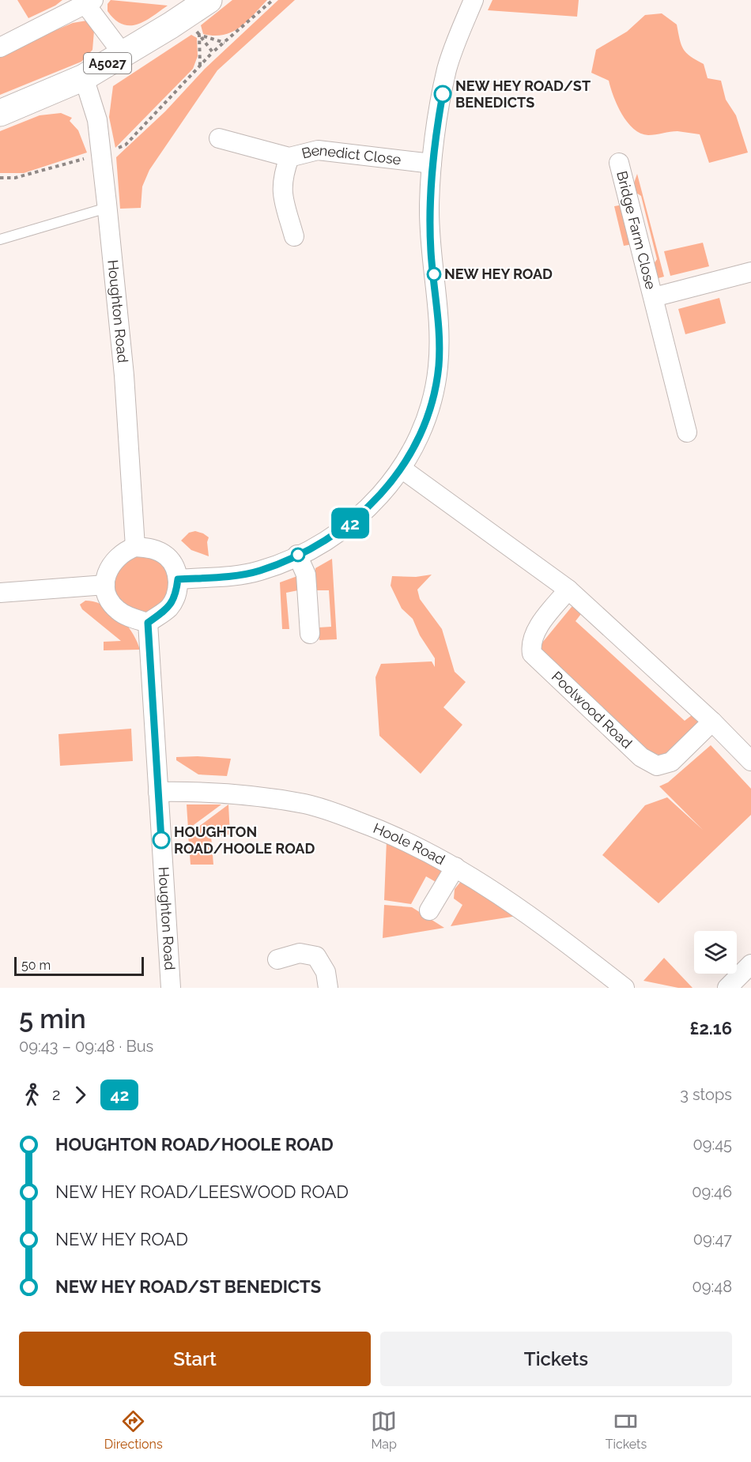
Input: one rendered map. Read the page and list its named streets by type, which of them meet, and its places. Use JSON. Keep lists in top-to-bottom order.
{
  "streets": {
    "main road": ["A5027"],
    "street": [
      "Benedict Close",
      "Bridge Farm Close",
      "Houghton Road",
      "Poolwood Road",
      "Hoole Road"
    ]
  },
  "crossings": [
    ["A5027", "Houghton Road"],
    ["Houghton Road", "Hoole Road"]
  ],
  "places": ["NEW HEY ROAD/ST BENEDICTS", "NEW HEY ROAD", "HOUGHTON ROAD/HOOLE ROAD"],
  "lines": ["bus line 42"],
  "scale_bar": "50 m",
  "page": {
    "on_map": "42",
    "scale": "50 m",
    "heading": ["5 min", "09:43 – 09:48 · Bus", "£2.16"],
    "legs": ["2", "42", "3 stops"],
    "list": [
      {
        "name": "HOUGHTON ROAD/HOOLE ROAD",
        "value": "09:45"
      },
      {
        "name": "NEW HEY ROAD/LEESWOOD ROAD",
        "value": "09:46"
      },
      {
        "name": "NEW HEY ROAD",
        "value": "09:47"
      },
      {
        "name": "NEW HEY ROAD/ST BENEDICTS",
        "value": "09:48"
      }
    ],
    "buttons": ["Start", "Tickets"],
    "tabs": ["Directions", "Map", "Tickets"]
  }
}
